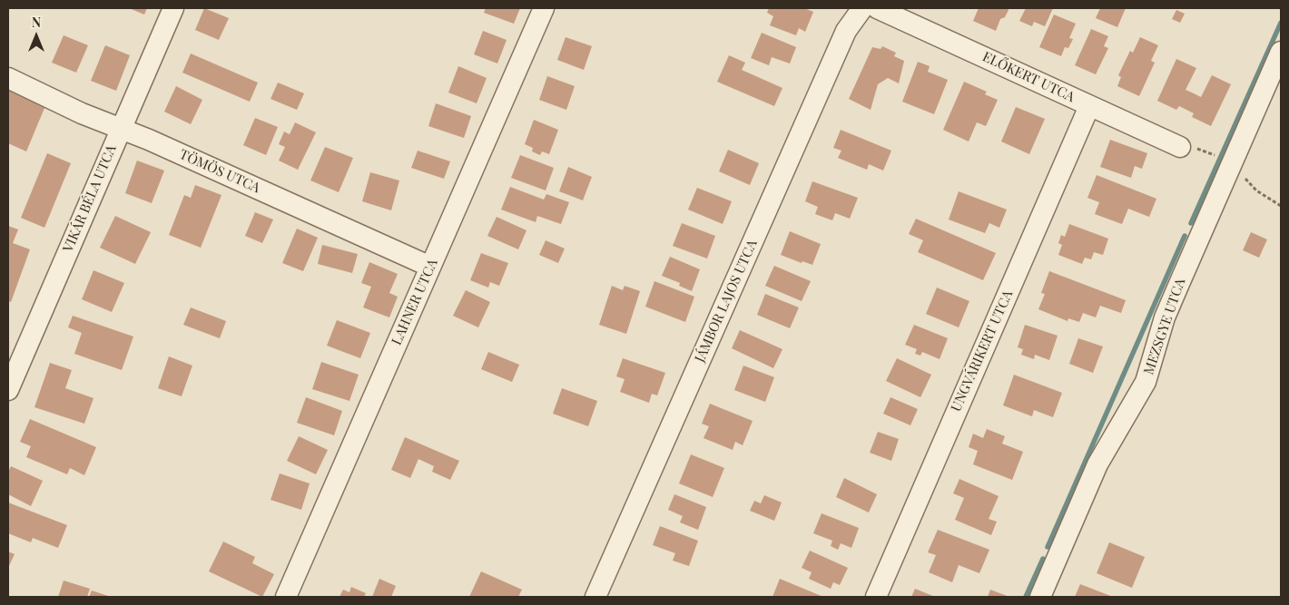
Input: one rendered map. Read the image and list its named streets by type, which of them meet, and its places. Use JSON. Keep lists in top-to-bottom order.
{
  "streets": {
    "street": [
      "ELŐKERT UTCA",
      "TÖMÖS UTCA",
      "VIKÁR BÉLA UTCA",
      "JÁMBOR LAJOS UTCA",
      "LAHNER UTCA",
      "MEZSGYE UTCA",
      "UNGVÁRIKERT UTCA"
    ]
  },
  "crossings": [
    ["ELŐKERT UTCA", "UNGVÁRIKERT UTCA"],
    ["TÖMÖS UTCA", "VIKÁR BÉLA UTCA"],
    ["TÖMÖS UTCA", "LAHNER UTCA"]
  ],
  "north": "top"
}
